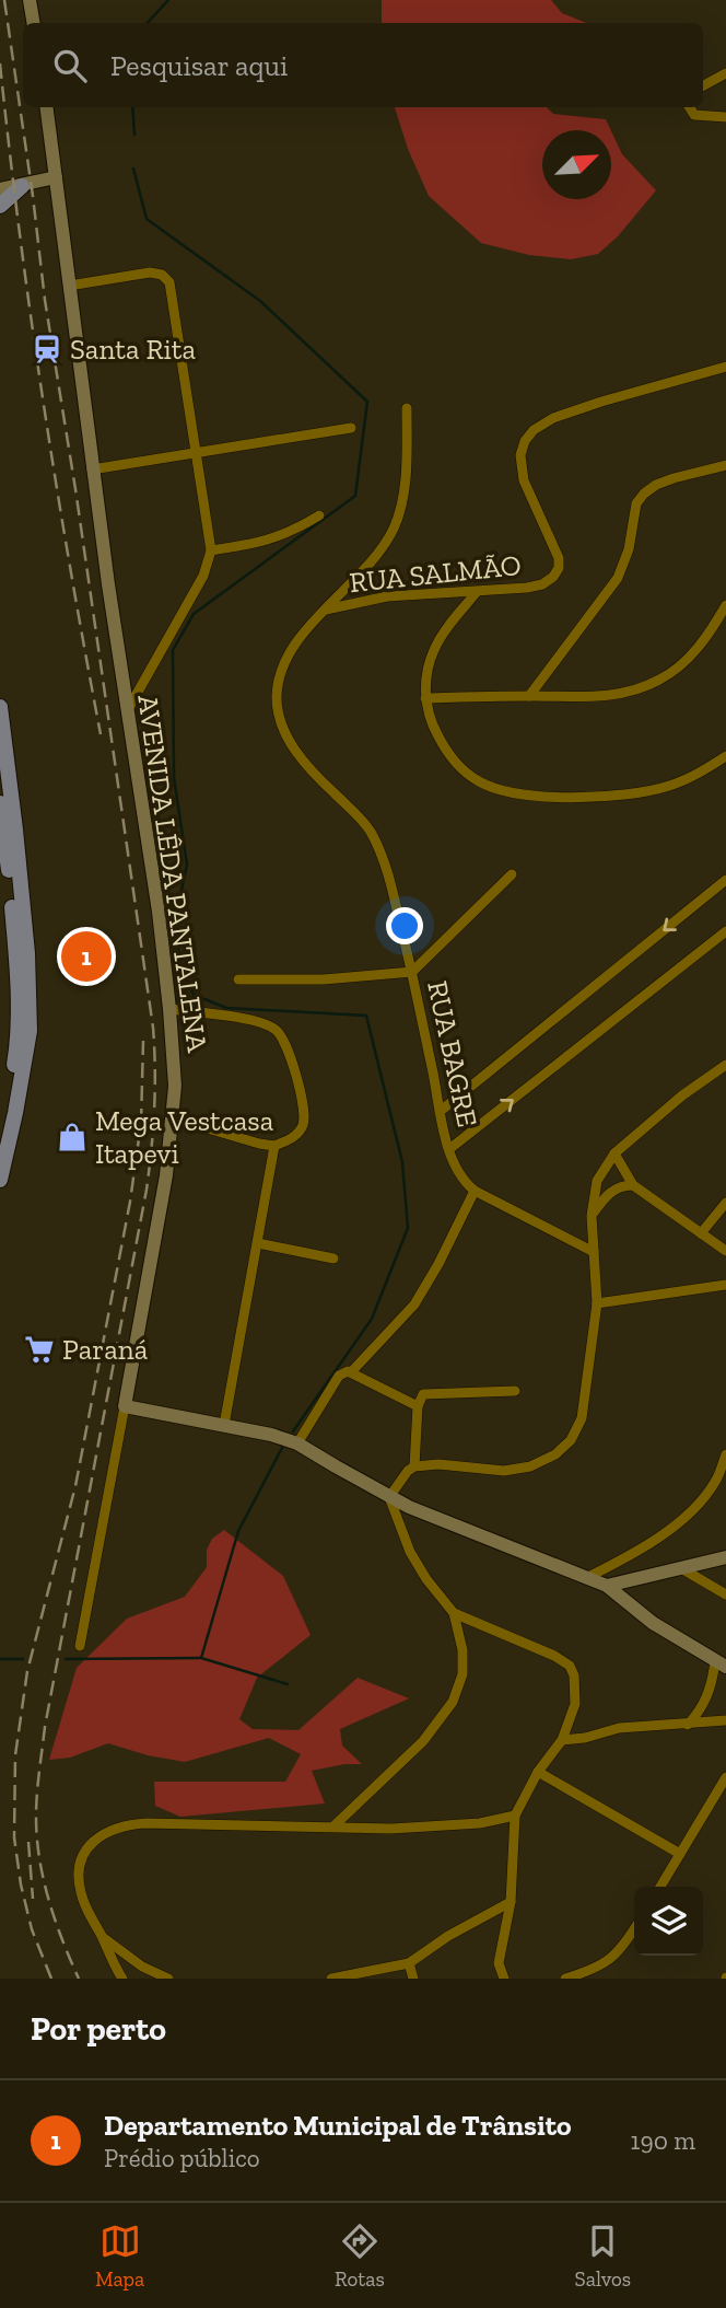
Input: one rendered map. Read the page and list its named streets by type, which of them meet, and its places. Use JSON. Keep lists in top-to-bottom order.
{
  "streets": {
    "street": ["RUA SALMÃO", "AVENIDA LÊDA PANTALENA", "RUA BAGRE"]
  },
  "crossings": [
    ["RUA SALMÃO", "RUA BAGRE"]
  ],
  "places": {
    "station": ["Santa Rita"],
    "shop": ["Mega Vestcasa Itapevi"],
    "supermarket": ["Paraná"]
  },
  "north": "top right",
  "page": {
    "search": "Pesquisar aqui",
    "pins": "1",
    "heading": "Por perto",
    "list": [
      {
        "mark": "1",
        "name": "Departamento Municipal de Trânsito",
        "note": "Prédio público",
        "value": "190 m"
      }
    ],
    "nav": ["Mapa", "Rotas", "Salvos"]
  }
}
